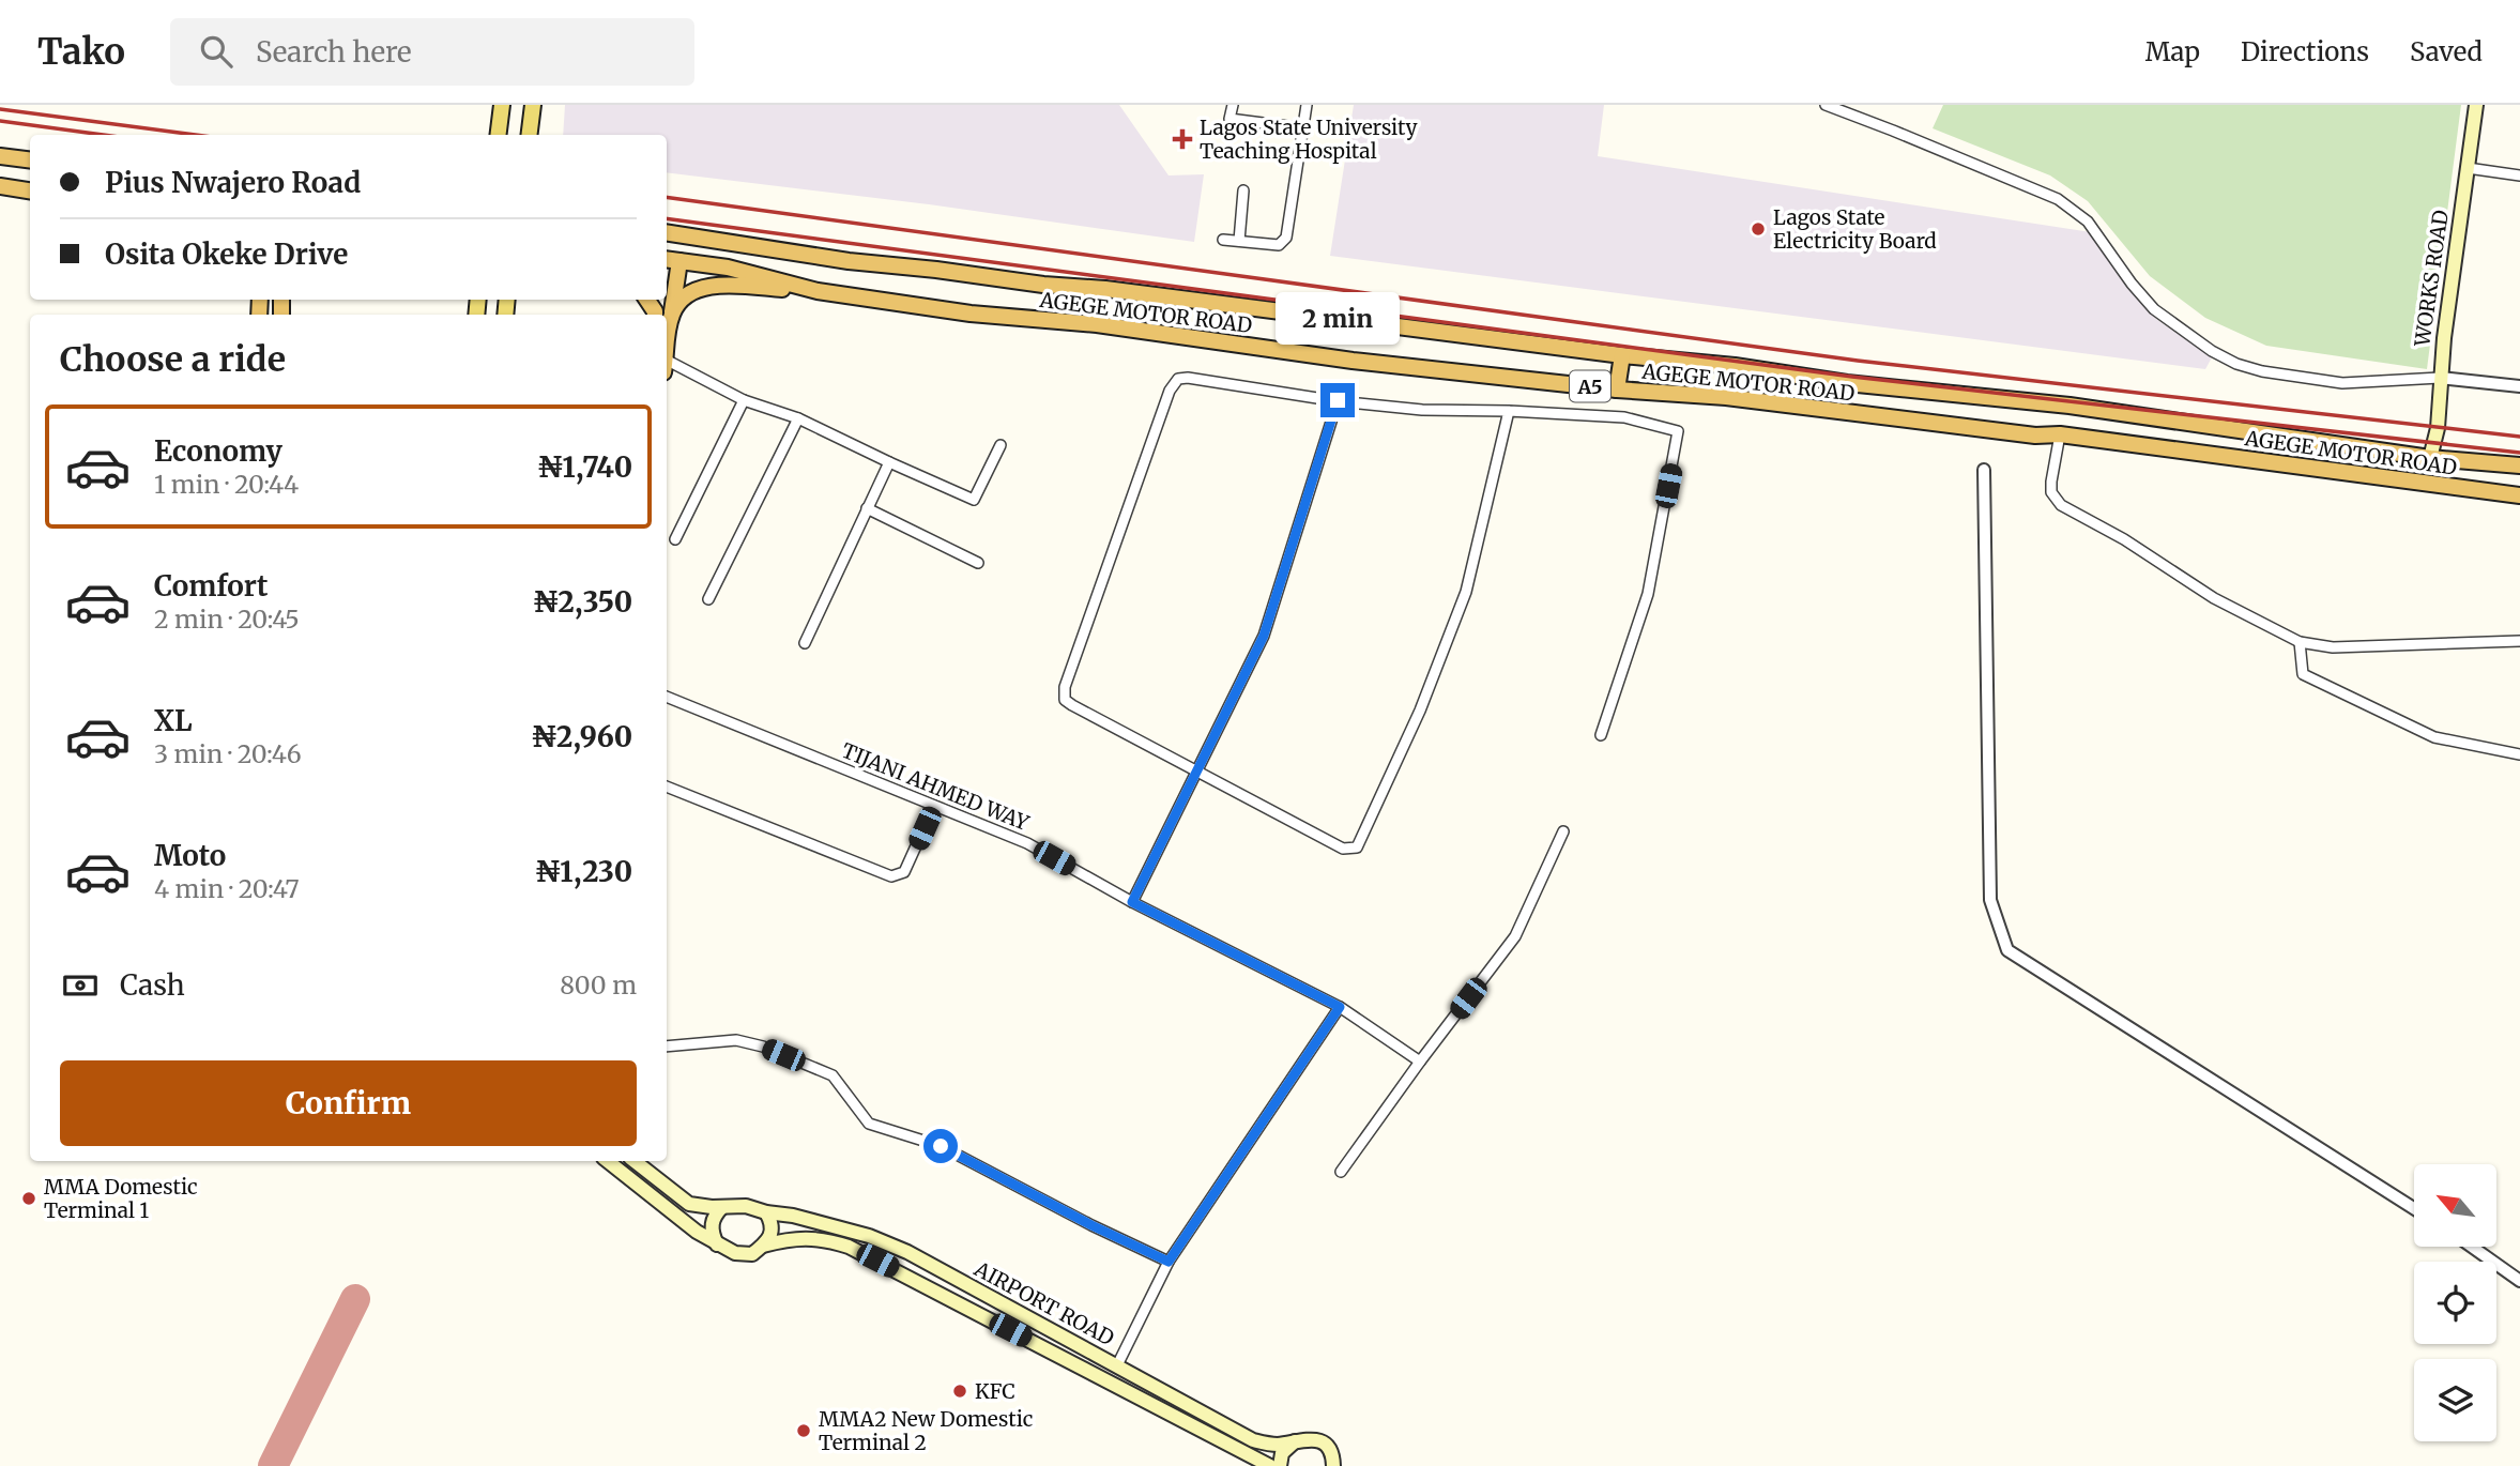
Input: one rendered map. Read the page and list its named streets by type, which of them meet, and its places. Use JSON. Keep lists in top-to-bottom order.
{
  "streets": {
    "highway": ["AGEGE MOTOR ROAD", "A5"],
    "main road": ["WORKS ROAD", "AIRPORT ROAD"],
    "street": ["TIJANI AHMED WAY"]
  },
  "crossings": [
    ["WORKS ROAD", "AGEGE MOTOR ROAD"]
  ],
  "places": {
    "health": ["Lagos State University Teaching Hospital"],
    "other": [
      "Lagos State Electricity Board",
      "MMA Domestic Terminal 1",
      "KFC",
      "MMA2 New Domestic Terminal 2"
    ]
  },
  "north": "top left",
  "page": {
    "header": "Tako",
    "search": "Search here",
    "nav": ["Map", "Directions", "Saved"],
    "banner": ["Pius Nwajero Road", "Osita Okeke Drive"],
    "bubble": "2 min",
    "heading": "Choose a ride",
    "list": [
      {
        "name": "Economy",
        "note": "1 min · 20:44",
        "value": "₦1,740"
      },
      {
        "name": "Comfort",
        "note": "2 min · 20:45",
        "value": "₦2,350"
      },
      {
        "name": "XL",
        "note": "3 min · 20:46",
        "value": "₦2,960"
      },
      {
        "name": "Moto",
        "note": "4 min · 20:47",
        "value": "₦1,230"
      }
    ],
    "pay": ["Cash", "800 m"],
    "buttons": "Confirm"
  }
}
